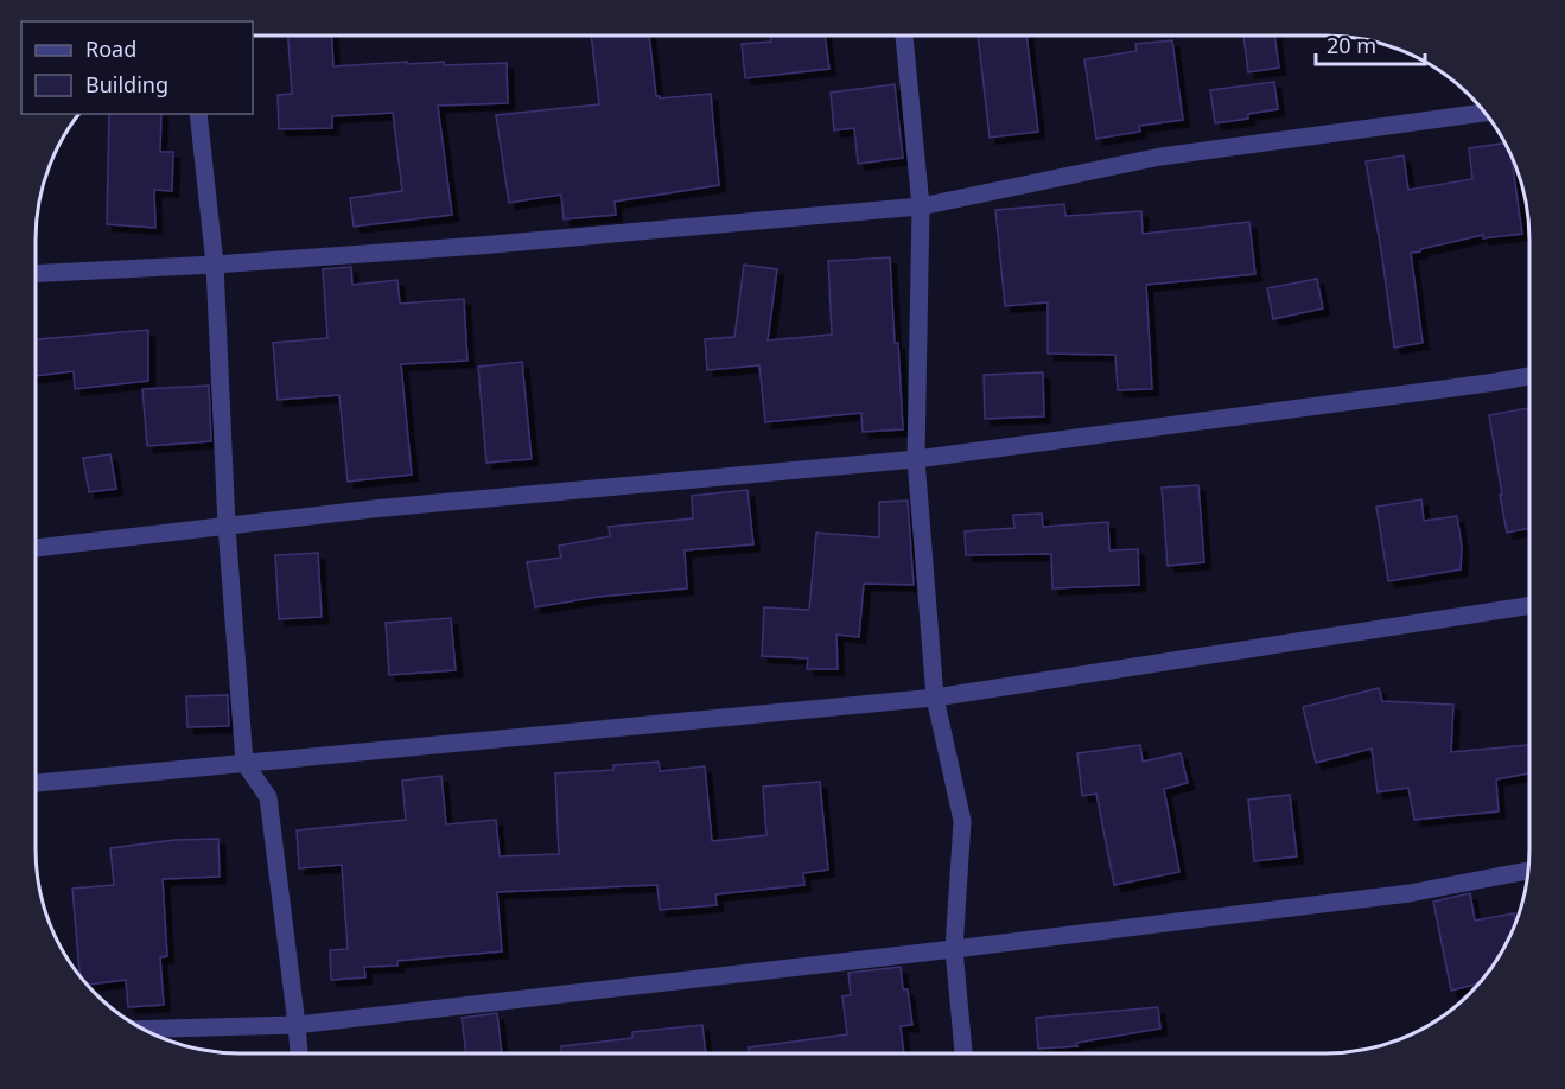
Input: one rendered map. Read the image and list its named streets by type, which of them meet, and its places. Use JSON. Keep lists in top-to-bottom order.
{
  "legend": ["Road", "Building"],
  "scale_bar": "20 m"
}
